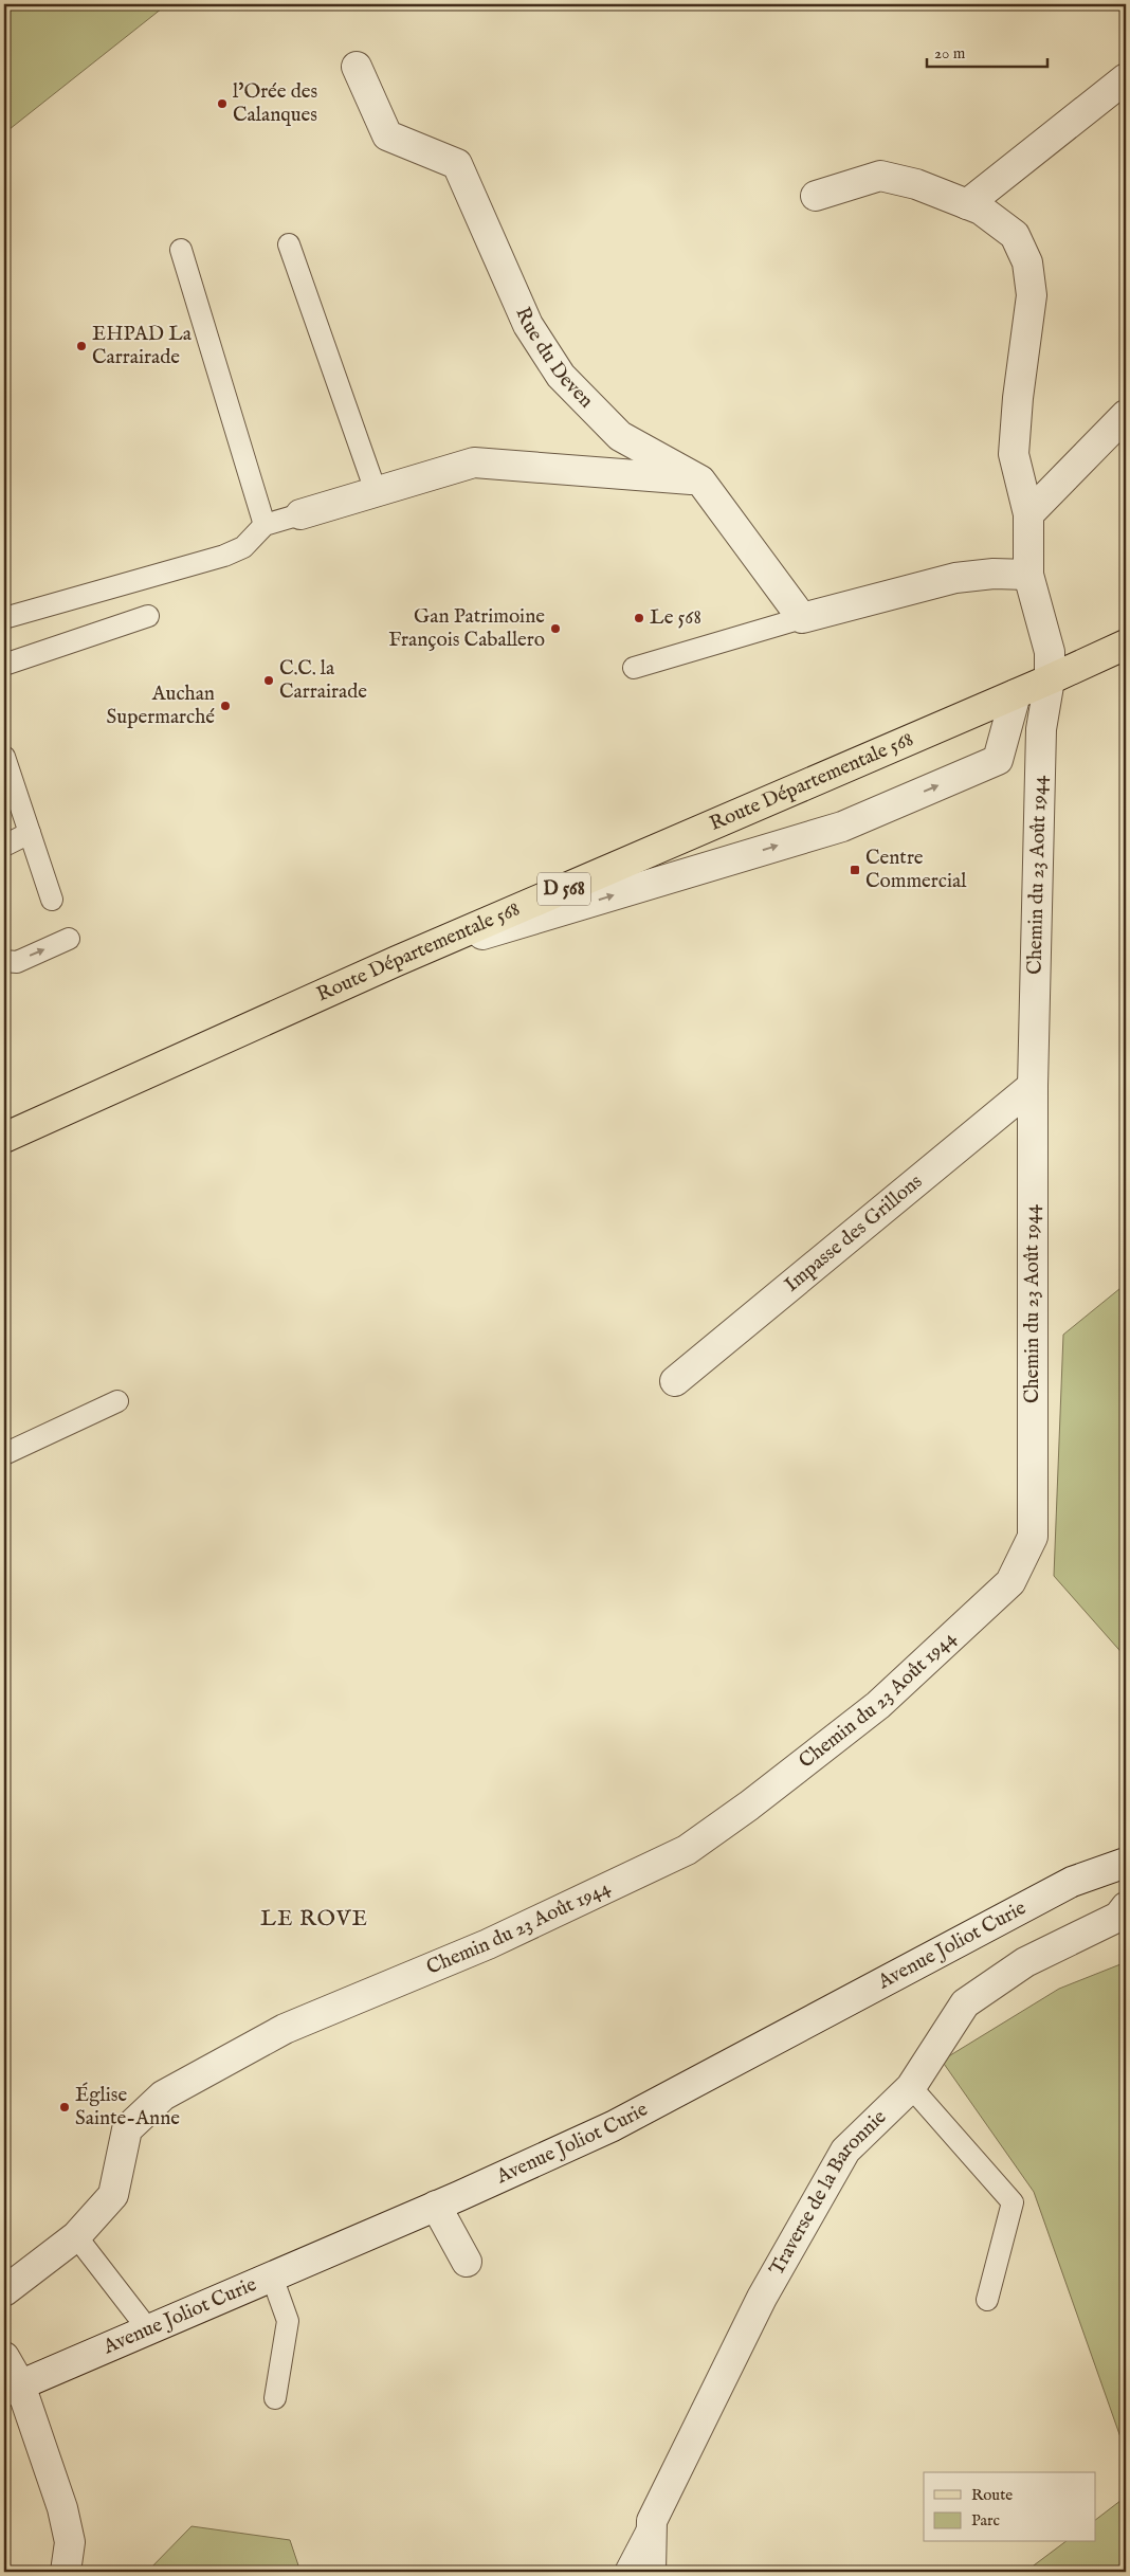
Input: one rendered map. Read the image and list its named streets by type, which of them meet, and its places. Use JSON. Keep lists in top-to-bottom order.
{
  "streets": {
    "main road": ["Route Départementale 568", "D 568"],
    "street": [
      "Rue du Deven",
      "Chemin du 23 Août 1944",
      "Impasse des Grillons",
      "Avenue Joliot Curie",
      "Traverse de la Baronnie"
    ]
  },
  "crossings": [
    ["Route Départementale 568", "Chemin du 23 Août 1944"],
    ["Chemin du 23 Août 1944", "Impasse des Grillons"]
  ],
  "districts": ["LE ROVE"],
  "places": {
    "other": [
      "l'Orée des Calanques",
      "EHPAD La Carrairade",
      "Le 568",
      "Gan Patrimoine François Caballero",
      "C.C. la Carrairade",
      "Auchan Supermarché",
      "Église Sainte-Anne"
    ],
    "transit": ["Centre Commercial"]
  },
  "legend": ["Route", "Parc"],
  "scale_bar": "20 m"
}
